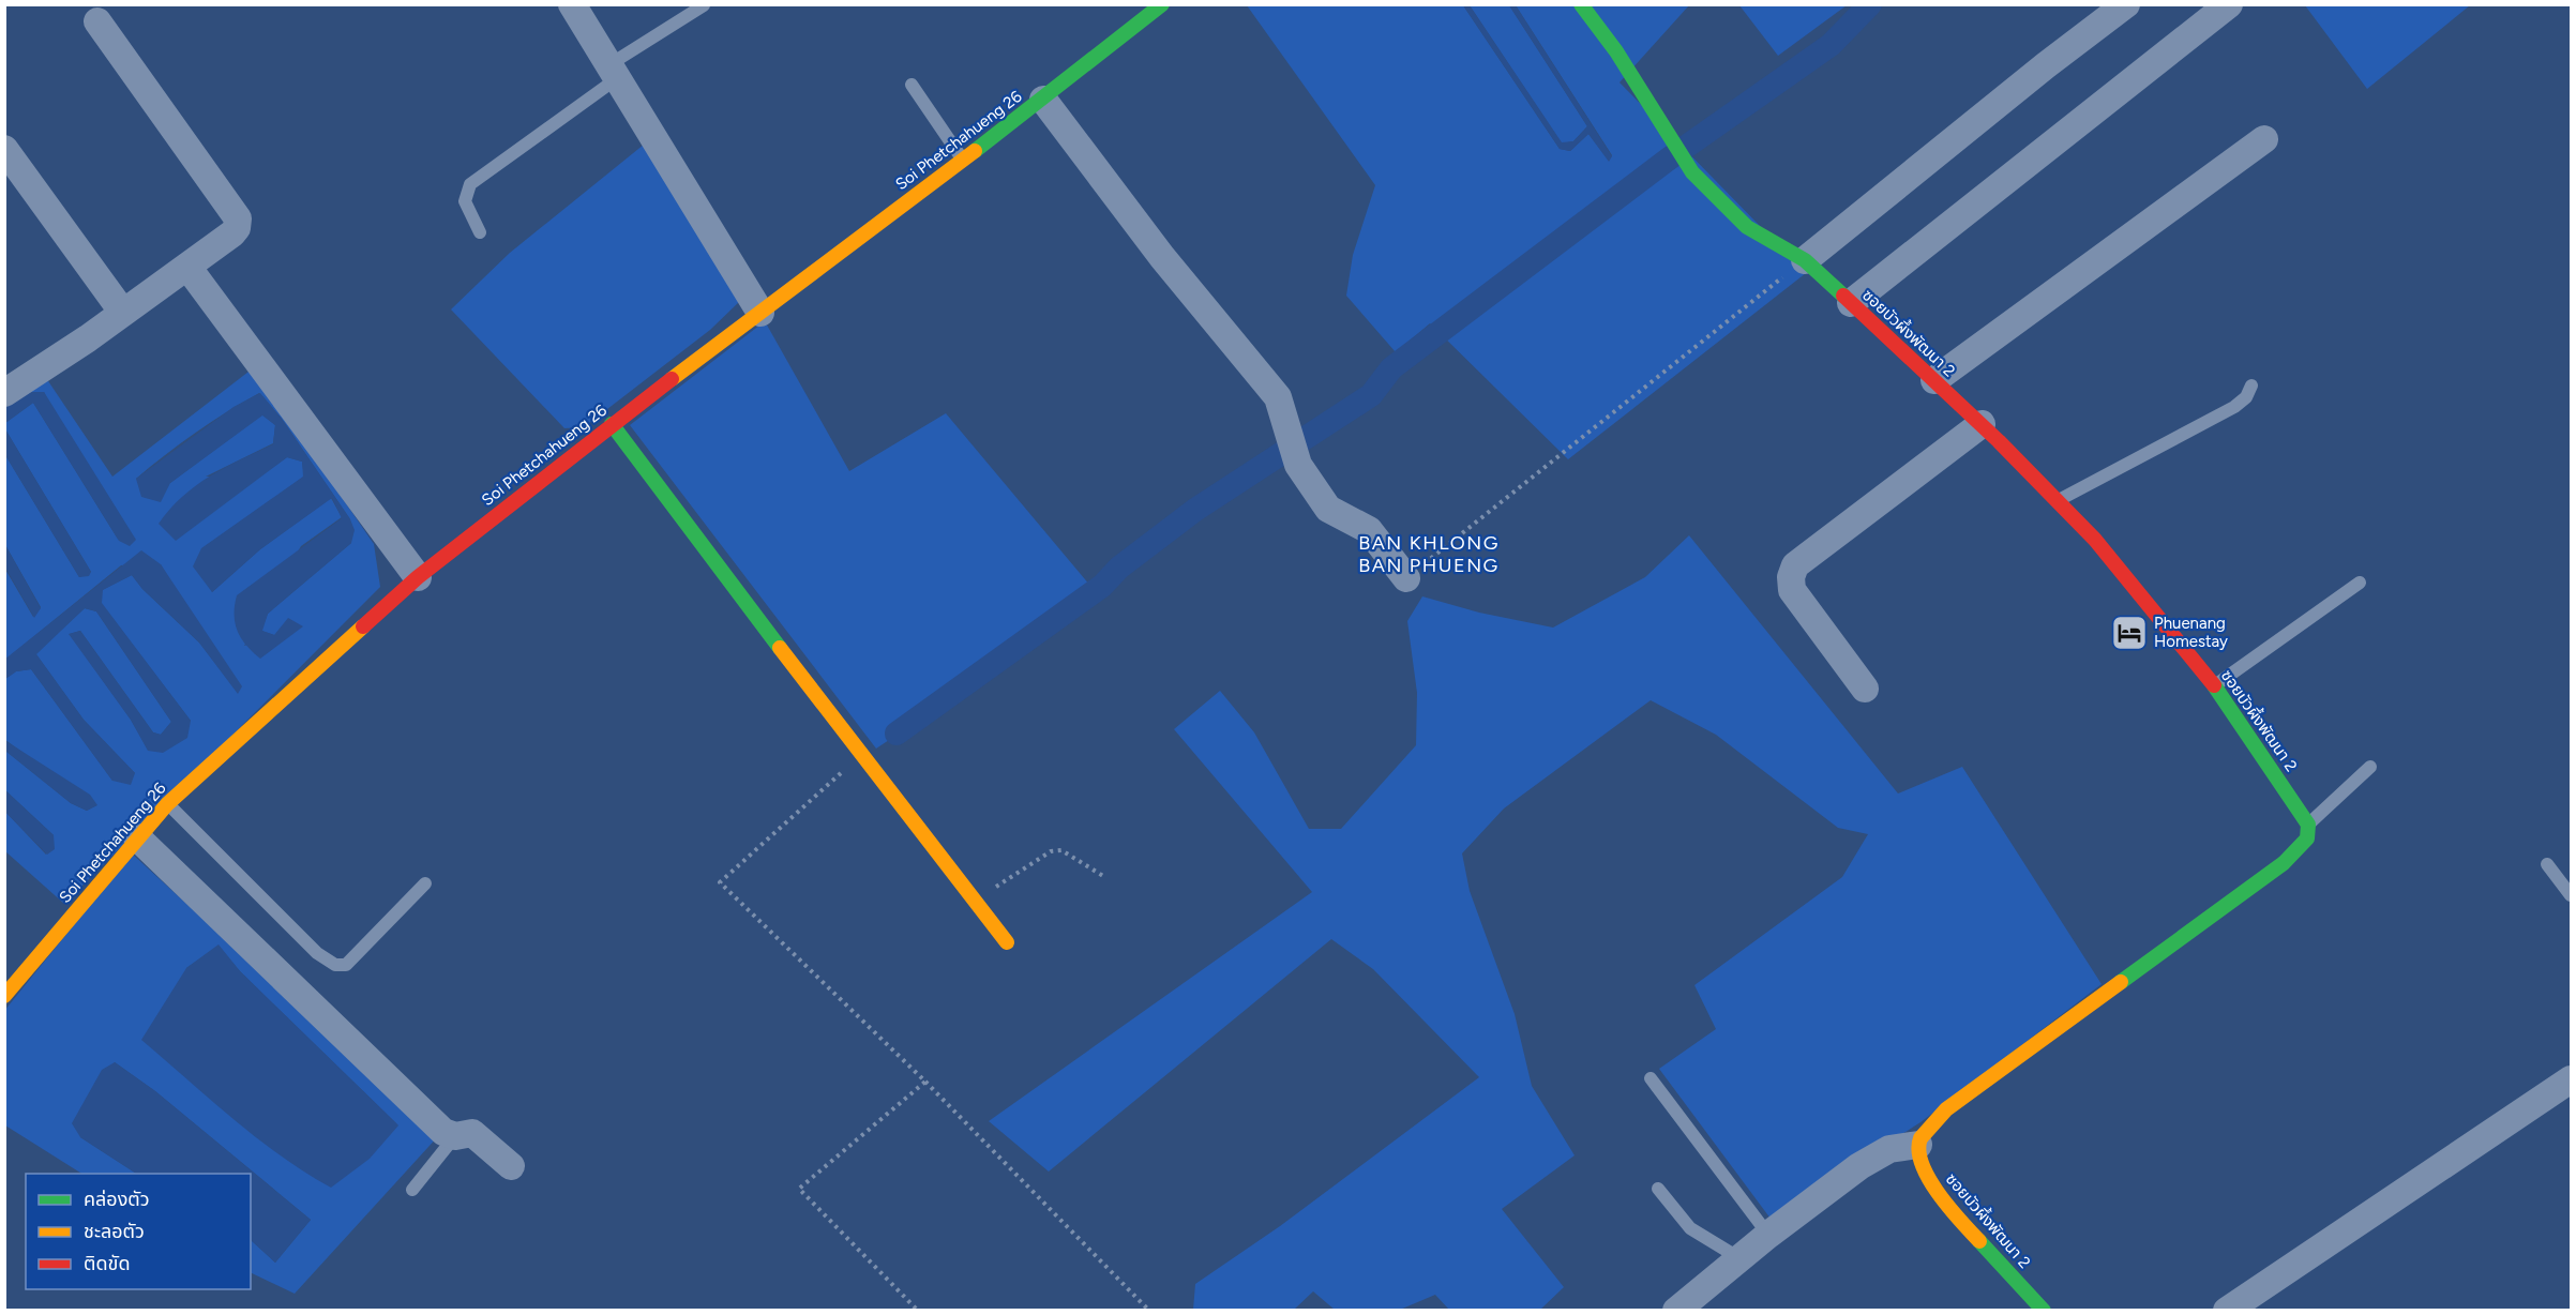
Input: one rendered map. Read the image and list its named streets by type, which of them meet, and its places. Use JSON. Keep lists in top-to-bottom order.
{
  "streets": {
    "street": ["Soi Phetchahueng 26", "ซอยบัวผึ้งพัฒนา 2"]
  },
  "districts": ["BAN KHLONG BAN PHUENG"],
  "places": {
    "hotel": ["Phuenang Homestay"]
  },
  "legend": ["คล่องตัว", "ชะลอตัว", "ติดขัด"]
}
